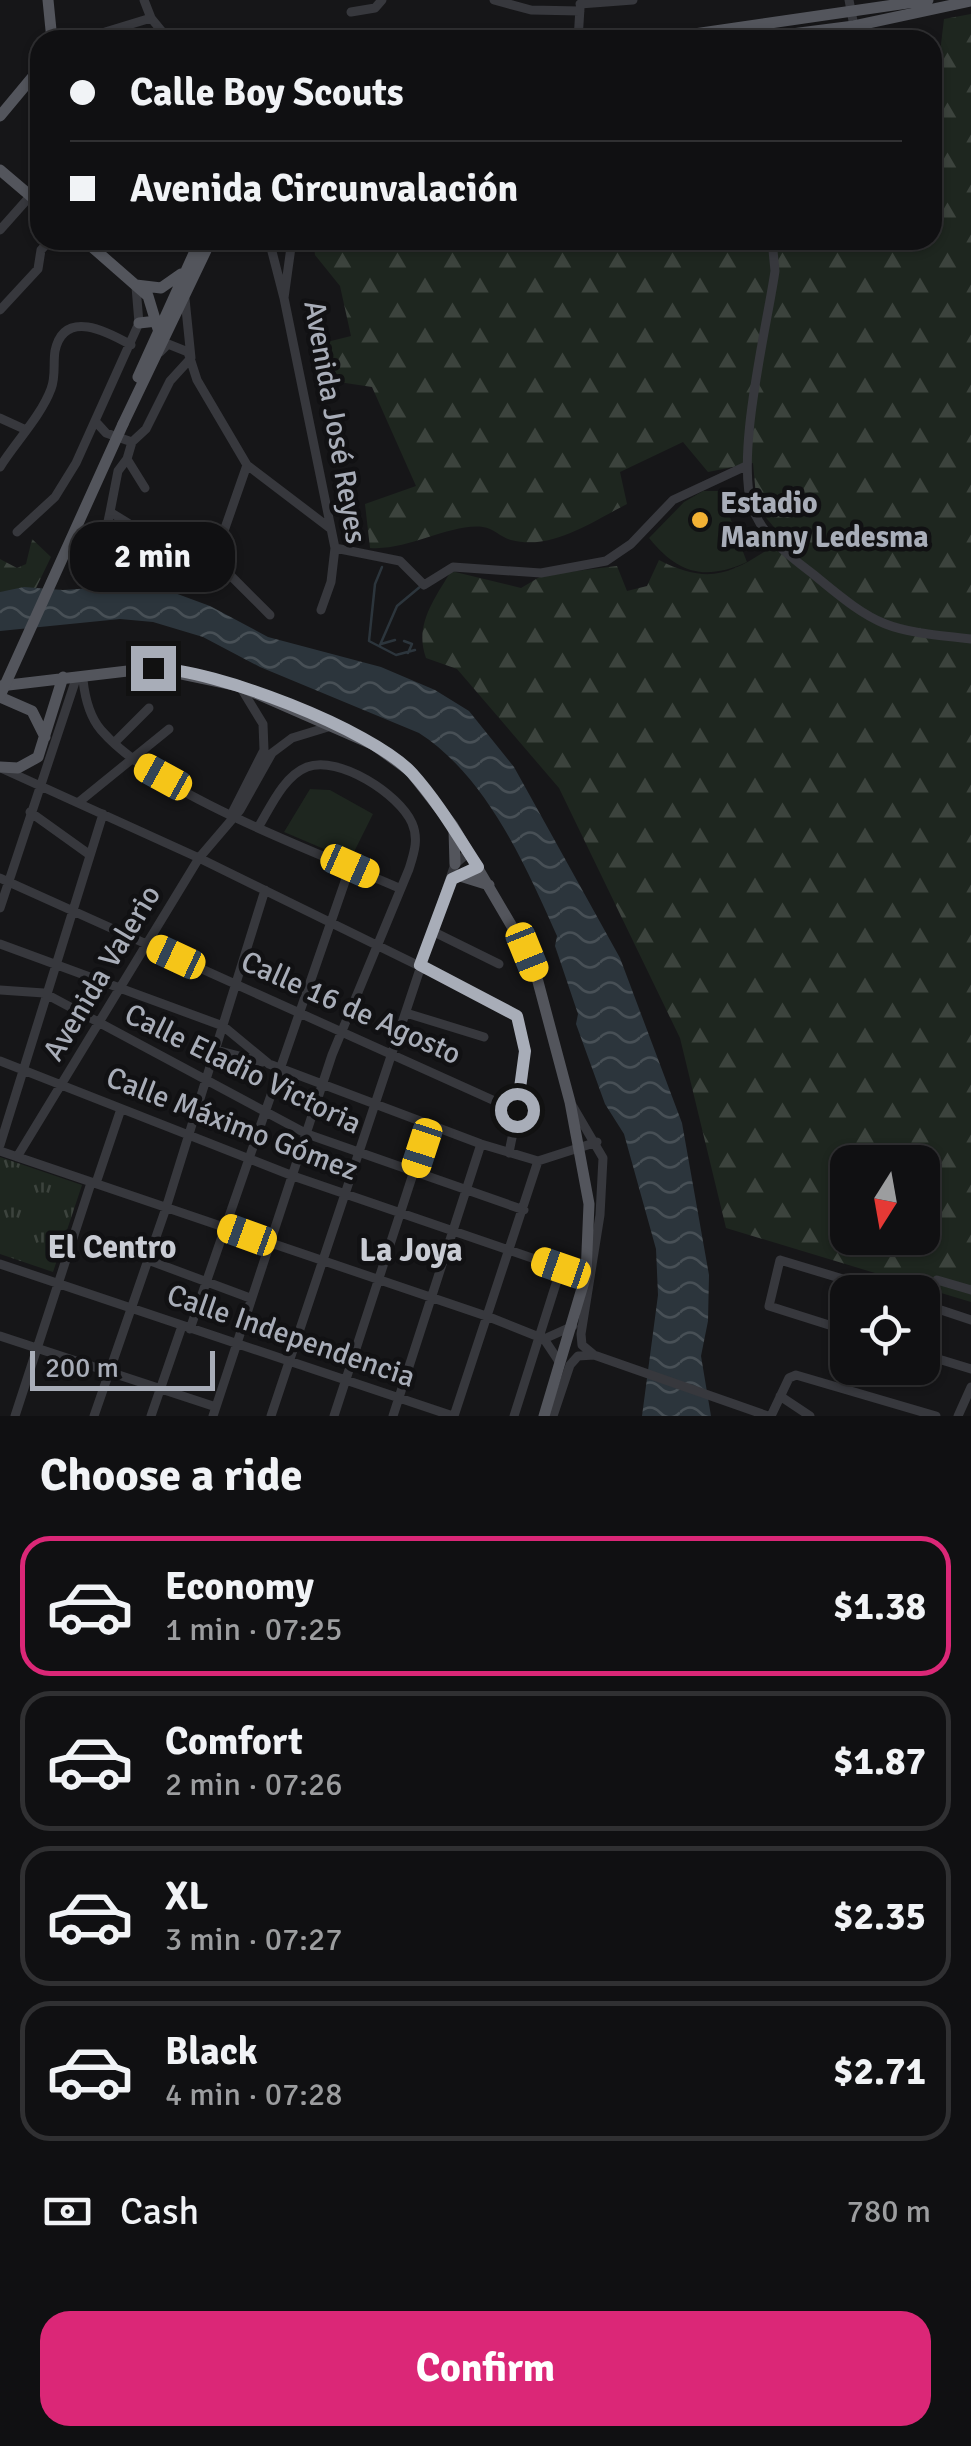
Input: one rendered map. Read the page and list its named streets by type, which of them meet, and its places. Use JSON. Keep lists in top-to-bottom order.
{
  "streets": {
    "street": [
      "Avenida José Reyes",
      "Avenida Valerio",
      "Calle 16 de Agosto",
      "Calle Eladio Victoria",
      "Calle Máximo Gómez",
      "Calle Independencia"
    ]
  },
  "crossings": [
    ["Avenida Valerio", "Calle 16 de Agosto"],
    ["Avenida Valerio", "Calle Eladio Victoria"],
    ["Avenida Valerio", "Calle Máximo Gómez"]
  ],
  "districts": ["El Centro", "La Joya"],
  "places": ["Estadio Manny Ledesma"],
  "scale_bar": "200 m",
  "north": "bottom",
  "page": {
    "banner": ["Calle Boy Scouts", "Avenida Circunvalación"],
    "bubble": "2 min",
    "scale": "200 m",
    "heading": "Choose a ride",
    "list": [
      {
        "name": "Economy",
        "note": "1 min · 07:25",
        "value": "$1.38"
      },
      {
        "name": "Comfort",
        "note": "2 min · 07:26",
        "value": "$1.87"
      },
      {
        "name": "XL",
        "note": "3 min · 07:27",
        "value": "$2.35"
      },
      {
        "name": "Black",
        "note": "4 min · 07:28",
        "value": "$2.71"
      }
    ],
    "pay": ["Cash", "780 m"],
    "buttons": "Confirm"
  }
}
